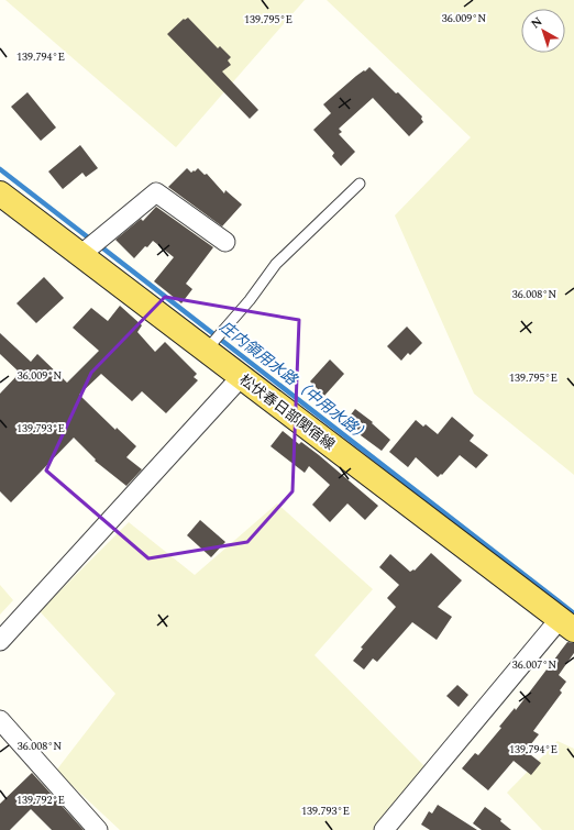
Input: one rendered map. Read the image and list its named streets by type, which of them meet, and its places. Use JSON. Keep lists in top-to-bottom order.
{
  "streets": {
    "main road": ["松伏春日部関宿線"]
  },
  "water": ["庄内領用水路（中用水路）"],
  "north": "top left",
  "coordinates": [
    "36.009°N",
    "139.795°E",
    "139.794°E",
    "36.008°N",
    "139.793°E",
    "36.007°N",
    "139.792°E"
  ]
}
